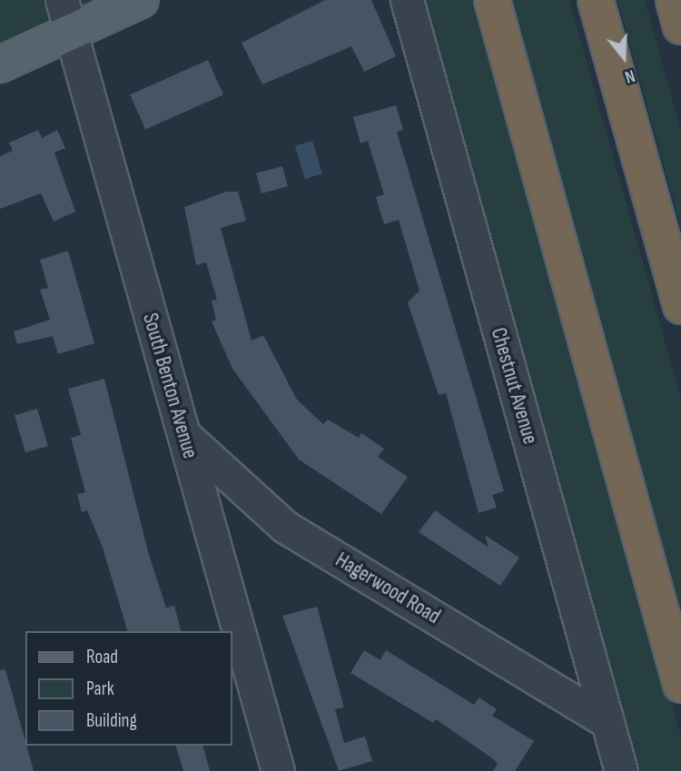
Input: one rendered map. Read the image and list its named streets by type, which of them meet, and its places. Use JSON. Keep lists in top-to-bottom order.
{
  "streets": {
    "street": ["South Benton Avenue", "Chestnut Avenue", "Hagerwood Road"]
  },
  "crossings": [
    ["South Benton Avenue", "Hagerwood Road"],
    ["Chestnut Avenue", "Hagerwood Road"]
  ],
  "legend": ["Road", "Park", "Building"],
  "north": "bottom"
}
